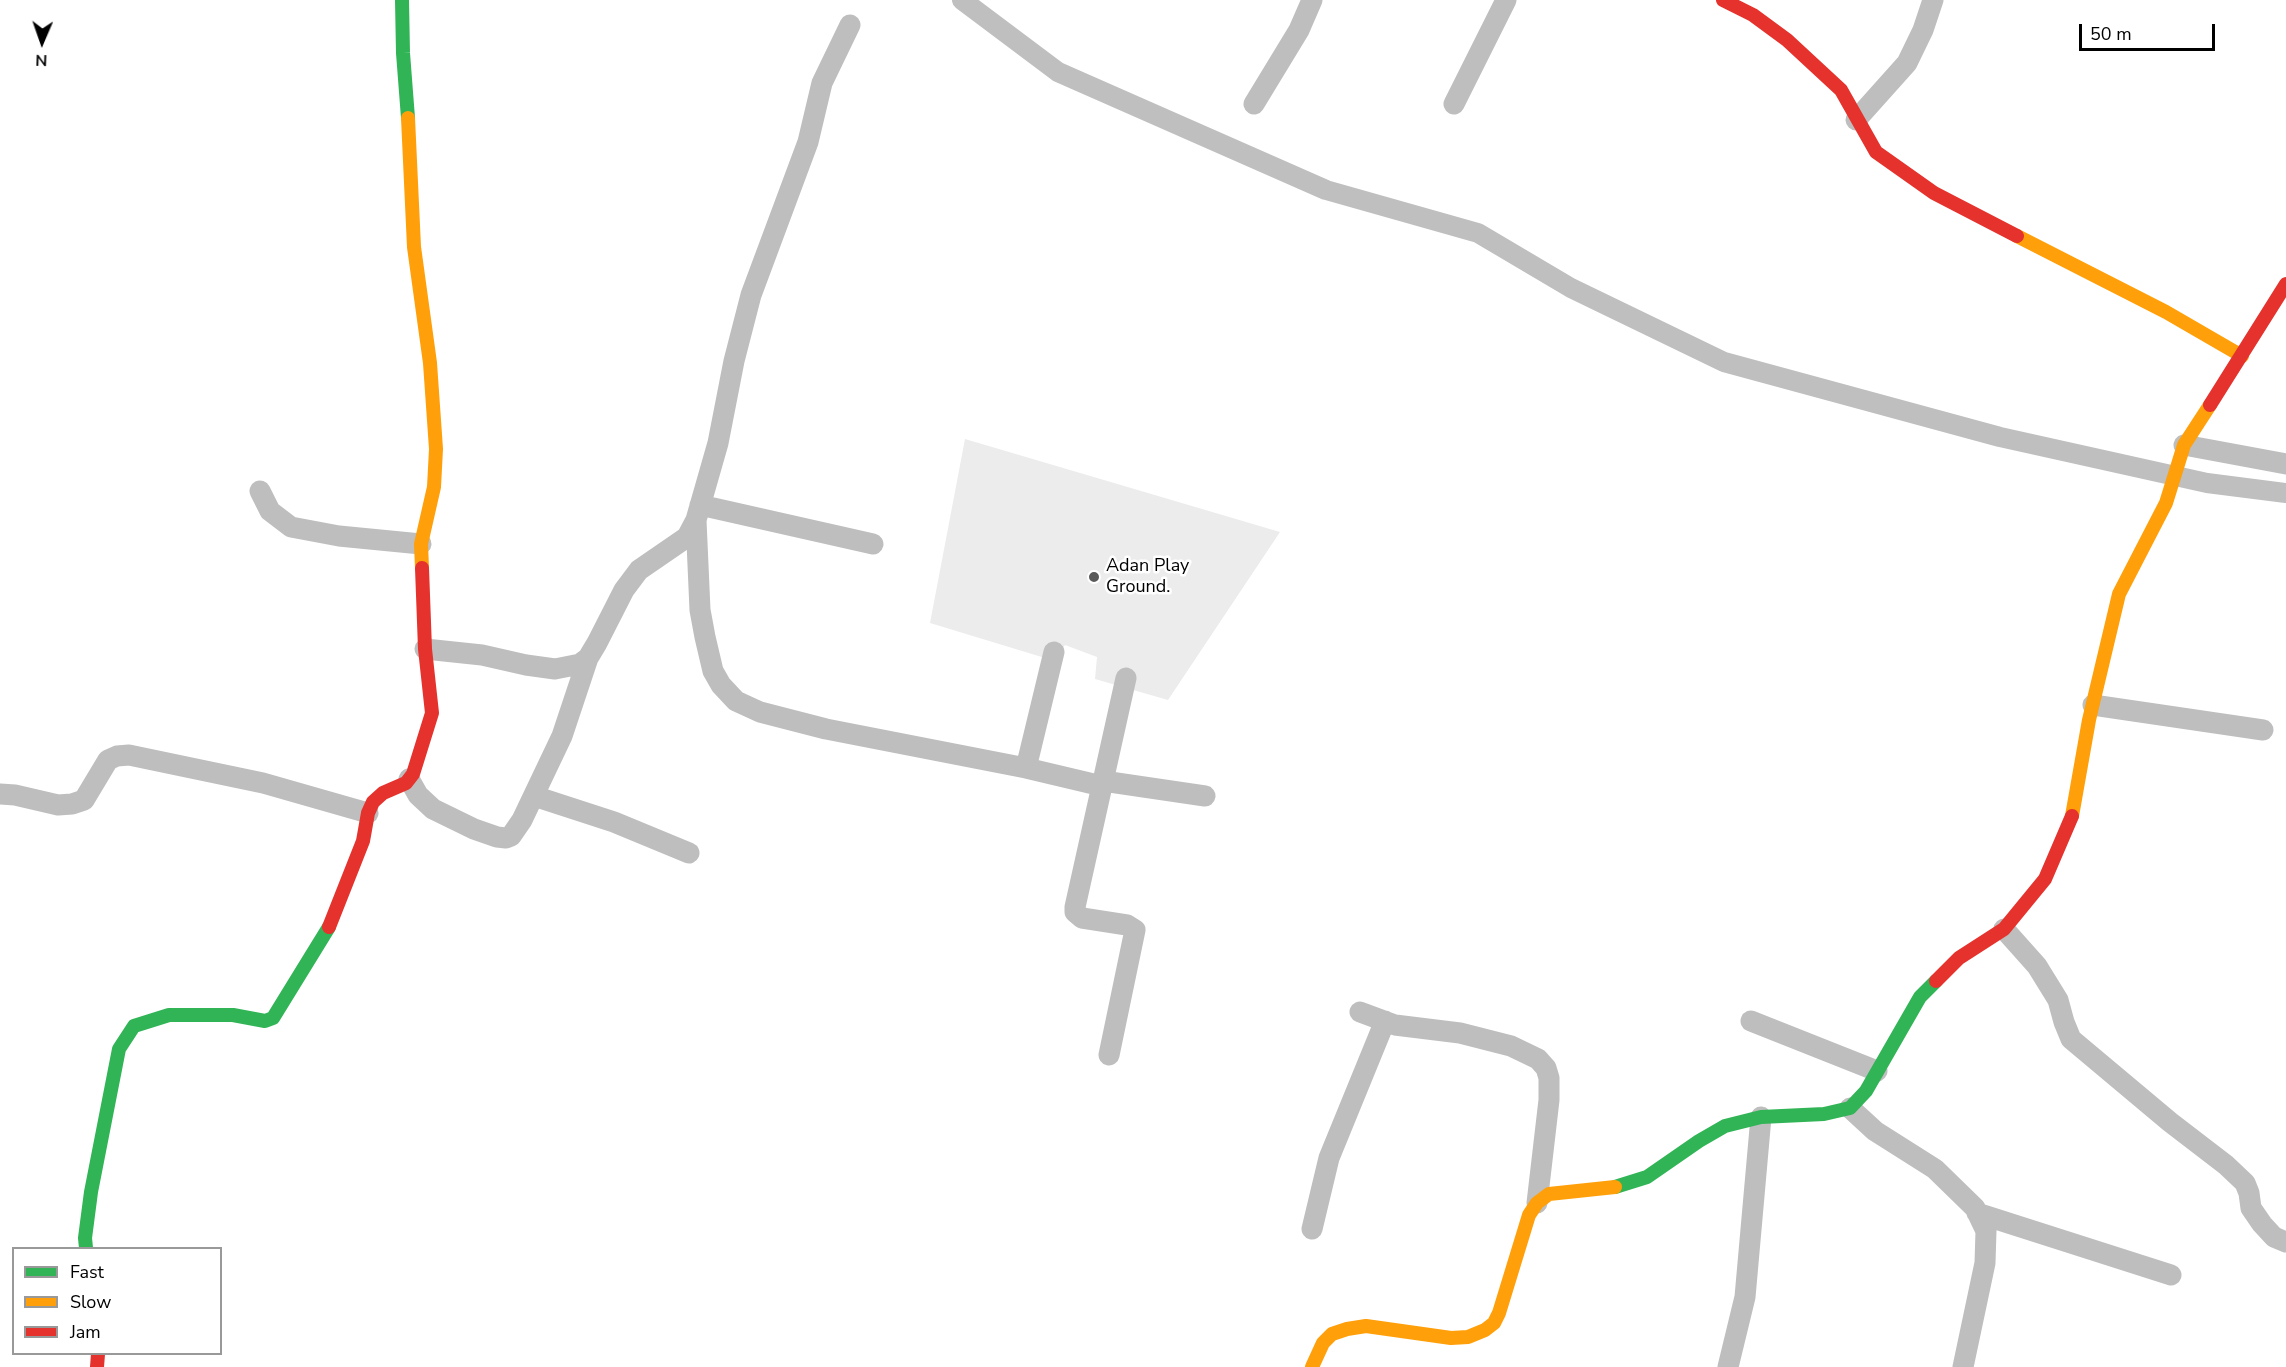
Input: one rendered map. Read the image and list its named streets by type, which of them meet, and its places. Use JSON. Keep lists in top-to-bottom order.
{
  "places": ["Adan Play Ground."],
  "legend": ["Fast", "Slow", "Jam"],
  "scale_bar": "50 m",
  "north": "bottom"
}
